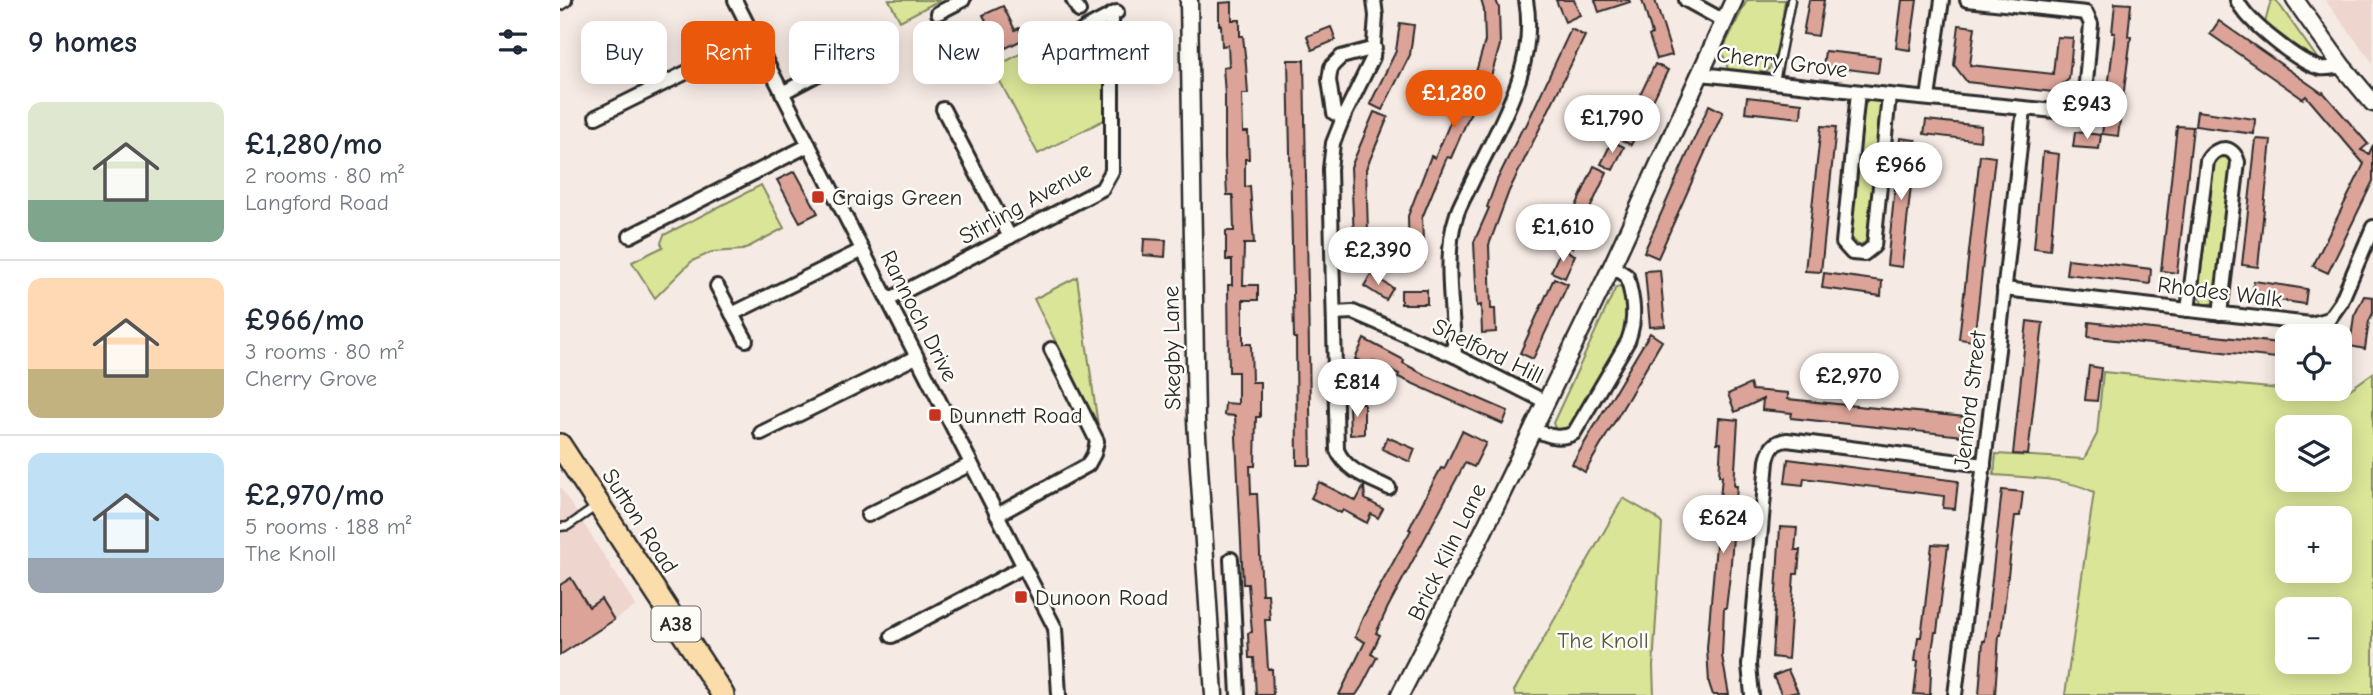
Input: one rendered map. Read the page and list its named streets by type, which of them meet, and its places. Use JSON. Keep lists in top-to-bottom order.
{
  "streets": {
    "highway": ["Sutton Road", "A38"],
    "street": [
      "Cherry Grove",
      "Stirling Avenue",
      "Rhodes Walk",
      "Rannoch Drive",
      "Skegby Lane",
      "Shelford Hill",
      "Jenford Street",
      "Brick Kiln Lane"
    ]
  },
  "crossings": [
    ["Cherry Grove", "Jenford Street"],
    ["Cherry Grove", "Brick Kiln Lane"],
    ["Stirling Avenue", "Rannoch Drive"],
    ["Rhodes Walk", "Jenford Street"],
    ["Shelford Hill", "Brick Kiln Lane"]
  ],
  "parks": ["The Knoll"],
  "places": {
    "transit": ["Craigs Green", "Dunnett Road", "Dunoon Road"]
  },
  "page": {
    "heading": "9 homes",
    "chip": [
      "Buy",
      "Rent",
      "Filters",
      "New",
      "Apartment"
    ],
    "price": [
      "£1,280",
      "£943",
      "£1,790",
      "£966",
      "£1,610",
      "£2,390",
      "£2,970",
      "£814",
      "£624"
    ],
    "list": [
      {
        "name": "£1,280/mo",
        "note": "2 rooms · 80 m² · Langford Road"
      },
      {
        "name": "£966/mo",
        "note": "3 rooms · 80 m² · Cherry Grove"
      },
      {
        "name": "£2,970/mo",
        "note": "5 rooms · 188 m² · The Knoll"
      }
    ],
    "map_buttons": ["+", "−"]
  }
}
